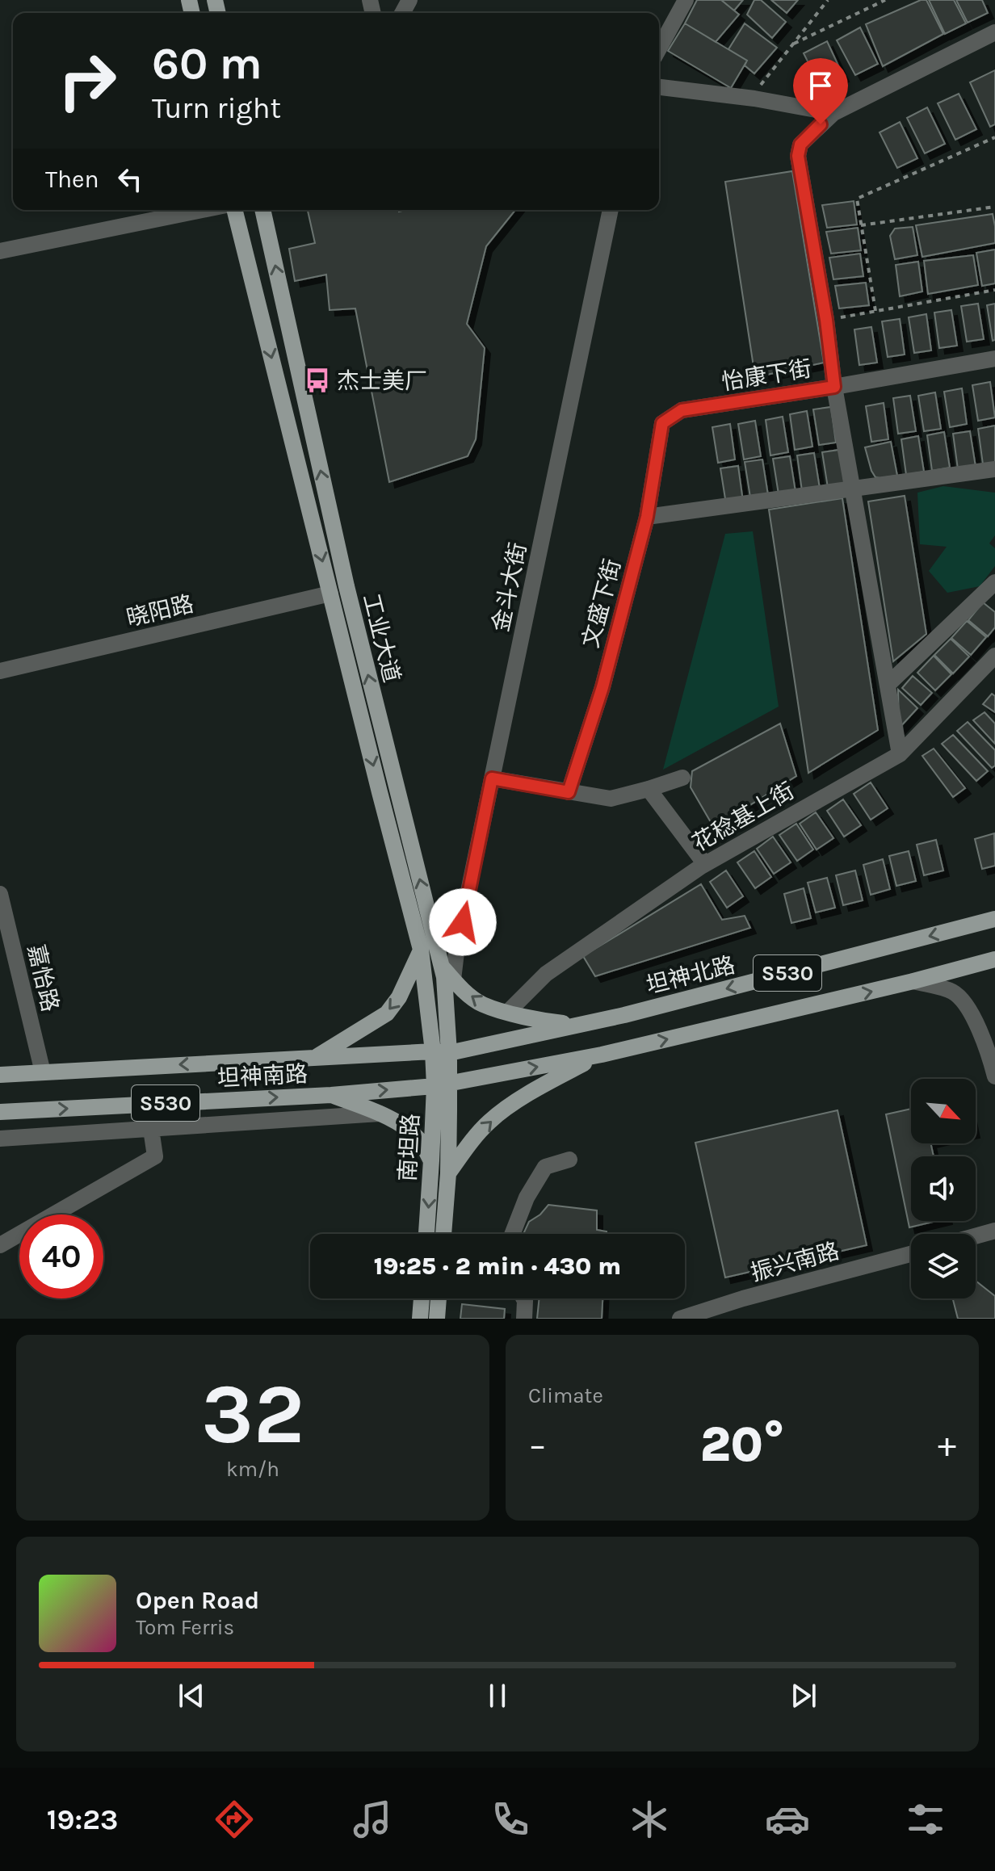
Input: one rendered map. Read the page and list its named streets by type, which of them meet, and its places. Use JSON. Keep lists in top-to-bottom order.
{
  "streets": {
    "main road": [
      "工业大道",
      "S530",
      "坦神北路",
      "坦神南路",
      "南坦路"
    ],
    "street": [
      "怡康下街",
      "金斗大街",
      "文盛下街",
      "晓阳路",
      "花稔基上街",
      "嘉怡路",
      "振兴南路"
    ]
  },
  "crossings": [
    ["怡康下街", "文盛下街"],
    ["晓阳路", "工业大道"],
    ["工业大道", "坦神北路"],
    ["工业大道", "坦神南路"],
    ["工业大道", "南坦路"],
    ["S530", "坦神南路"],
    ["S530", "南坦路"],
    ["坦神北路", "坦神南路"],
    ["坦神北路", "南坦路"],
    ["嘉怡路", "坦神南路"],
    ["坦神南路", "南坦路"]
  ],
  "places": {
    "bus stop": ["杰士美厂"]
  },
  "north": "bottom right",
  "page": {
    "turn": ["60 m", "Turn right"],
    "then": "Then",
    "limit": "40",
    "trip": "19:25 · 2 min · 430 m",
    "tile": [
      ["32", "km/h"],
      "Climate"
    ],
    "heat": ["−", "20°", "+"],
    "song": ["Open Road", "Tom Ferris"],
    "tabs": "19:23"
  }
}
